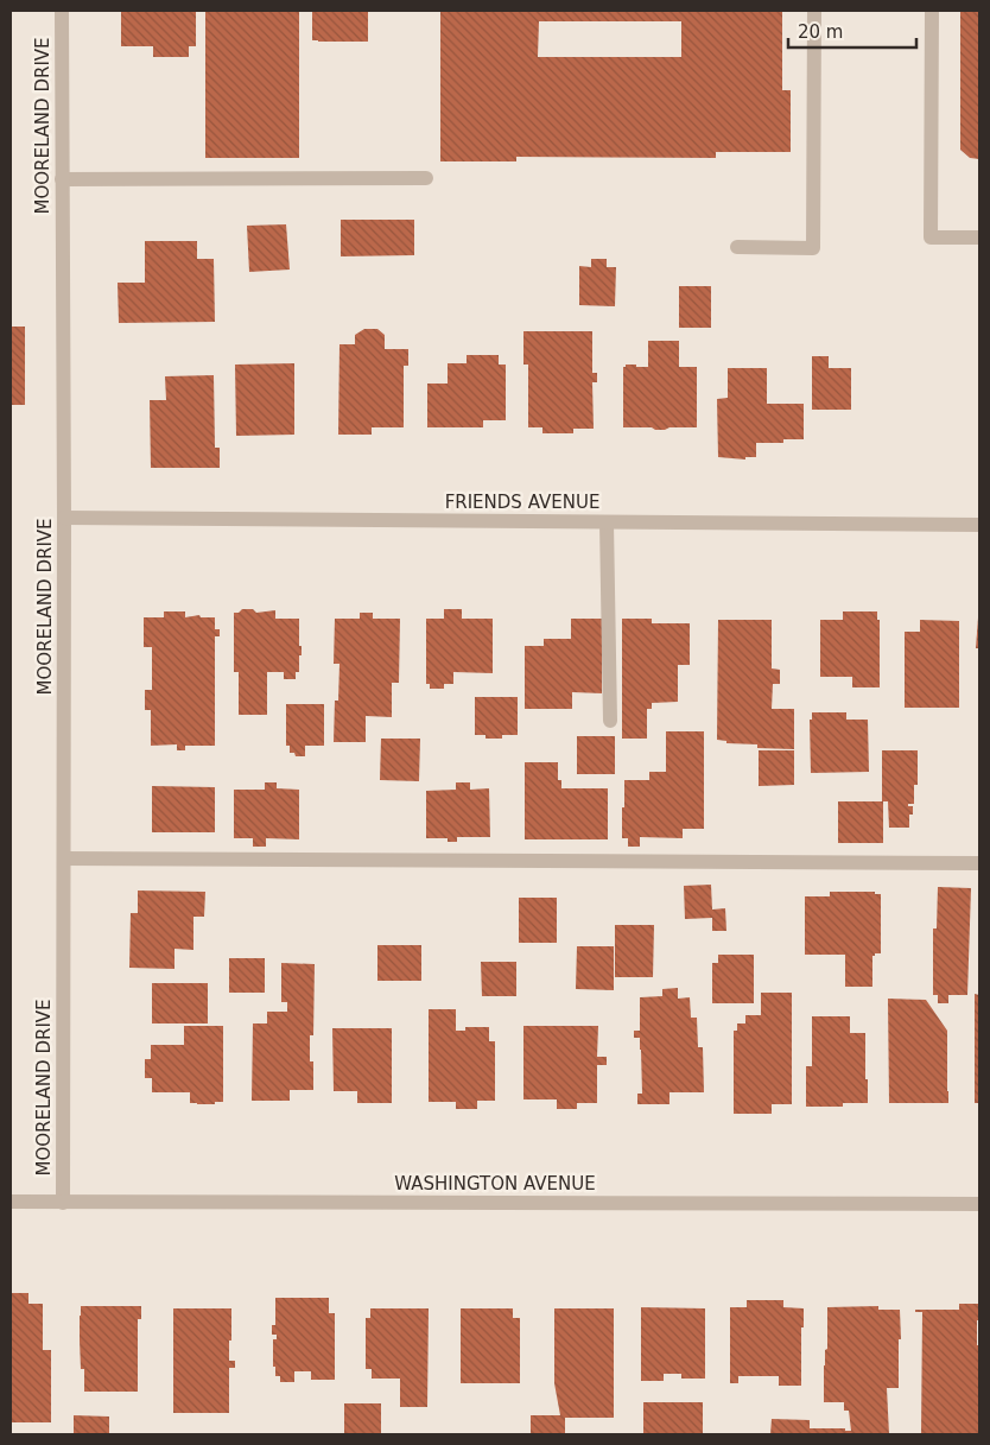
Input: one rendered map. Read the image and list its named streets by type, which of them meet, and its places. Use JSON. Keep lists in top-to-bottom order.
{
  "streets": {
    "street": ["MOORELAND DRIVE", "FRIENDS AVENUE", "WASHINGTON AVENUE"]
  },
  "crossings": [
    ["MOORELAND DRIVE", "FRIENDS AVENUE"],
    ["MOORELAND DRIVE", "WASHINGTON AVENUE"]
  ],
  "scale_bar": "20 m"
}
